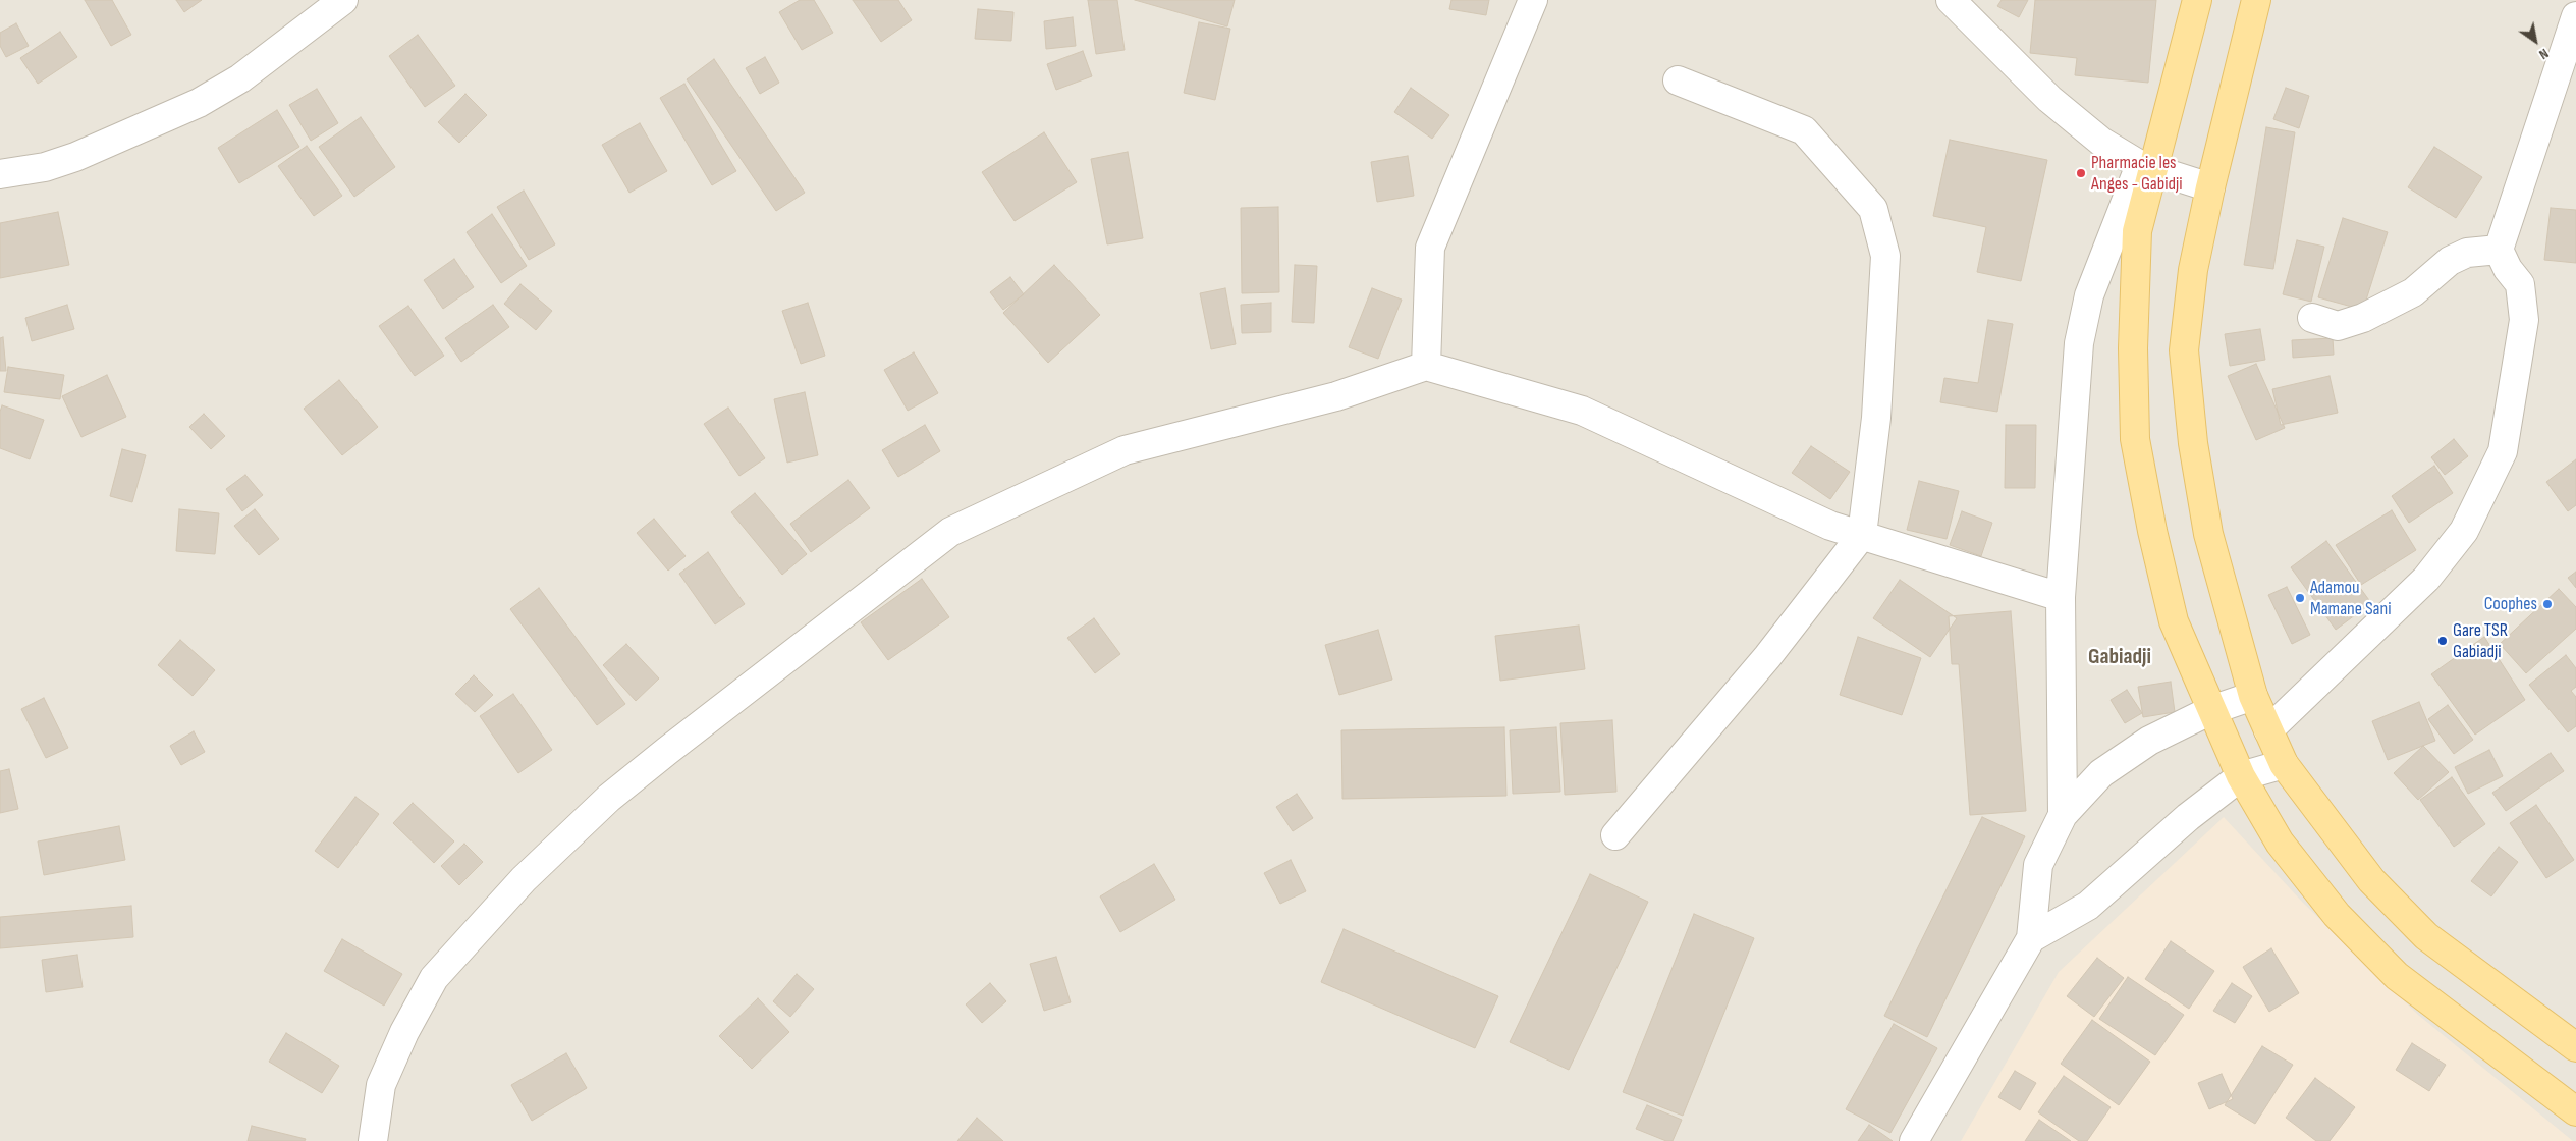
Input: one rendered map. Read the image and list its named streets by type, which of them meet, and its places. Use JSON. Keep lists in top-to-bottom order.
{
  "districts": ["Gabiadji"],
  "places": [
    "Pharmacie les Anges - Gabidji",
    "Adamou Mamane Sani",
    "Coophes",
    "Gare TSR Gabiadji"
  ],
  "north": "bottom right"
}
